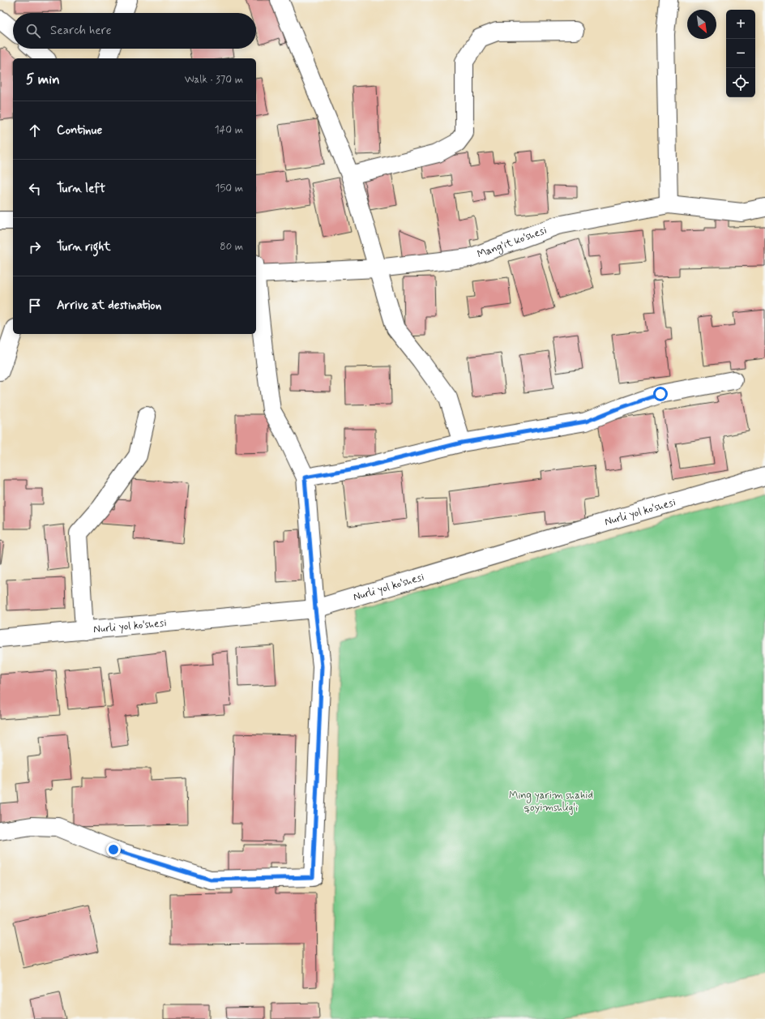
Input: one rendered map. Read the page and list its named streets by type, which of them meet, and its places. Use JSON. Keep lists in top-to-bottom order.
{
  "streets": {
    "street": ["Mang'it ko'shesi", "Nurli yol ko'shesi"]
  },
  "parks": ["Ming yarim shahid qoyimshlig'i"],
  "north": "bottom right",
  "page": {
    "map_buttons": ["+", "−"],
    "search": "Search here",
    "heading": ["5 min", "Walk · 370 m"],
    "list": [
      ["Continue", "140 m"],
      ["Turn left", "150 m"],
      ["Turn right", "80 m"],
      "Arrive at destination"
    ]
  }
}
